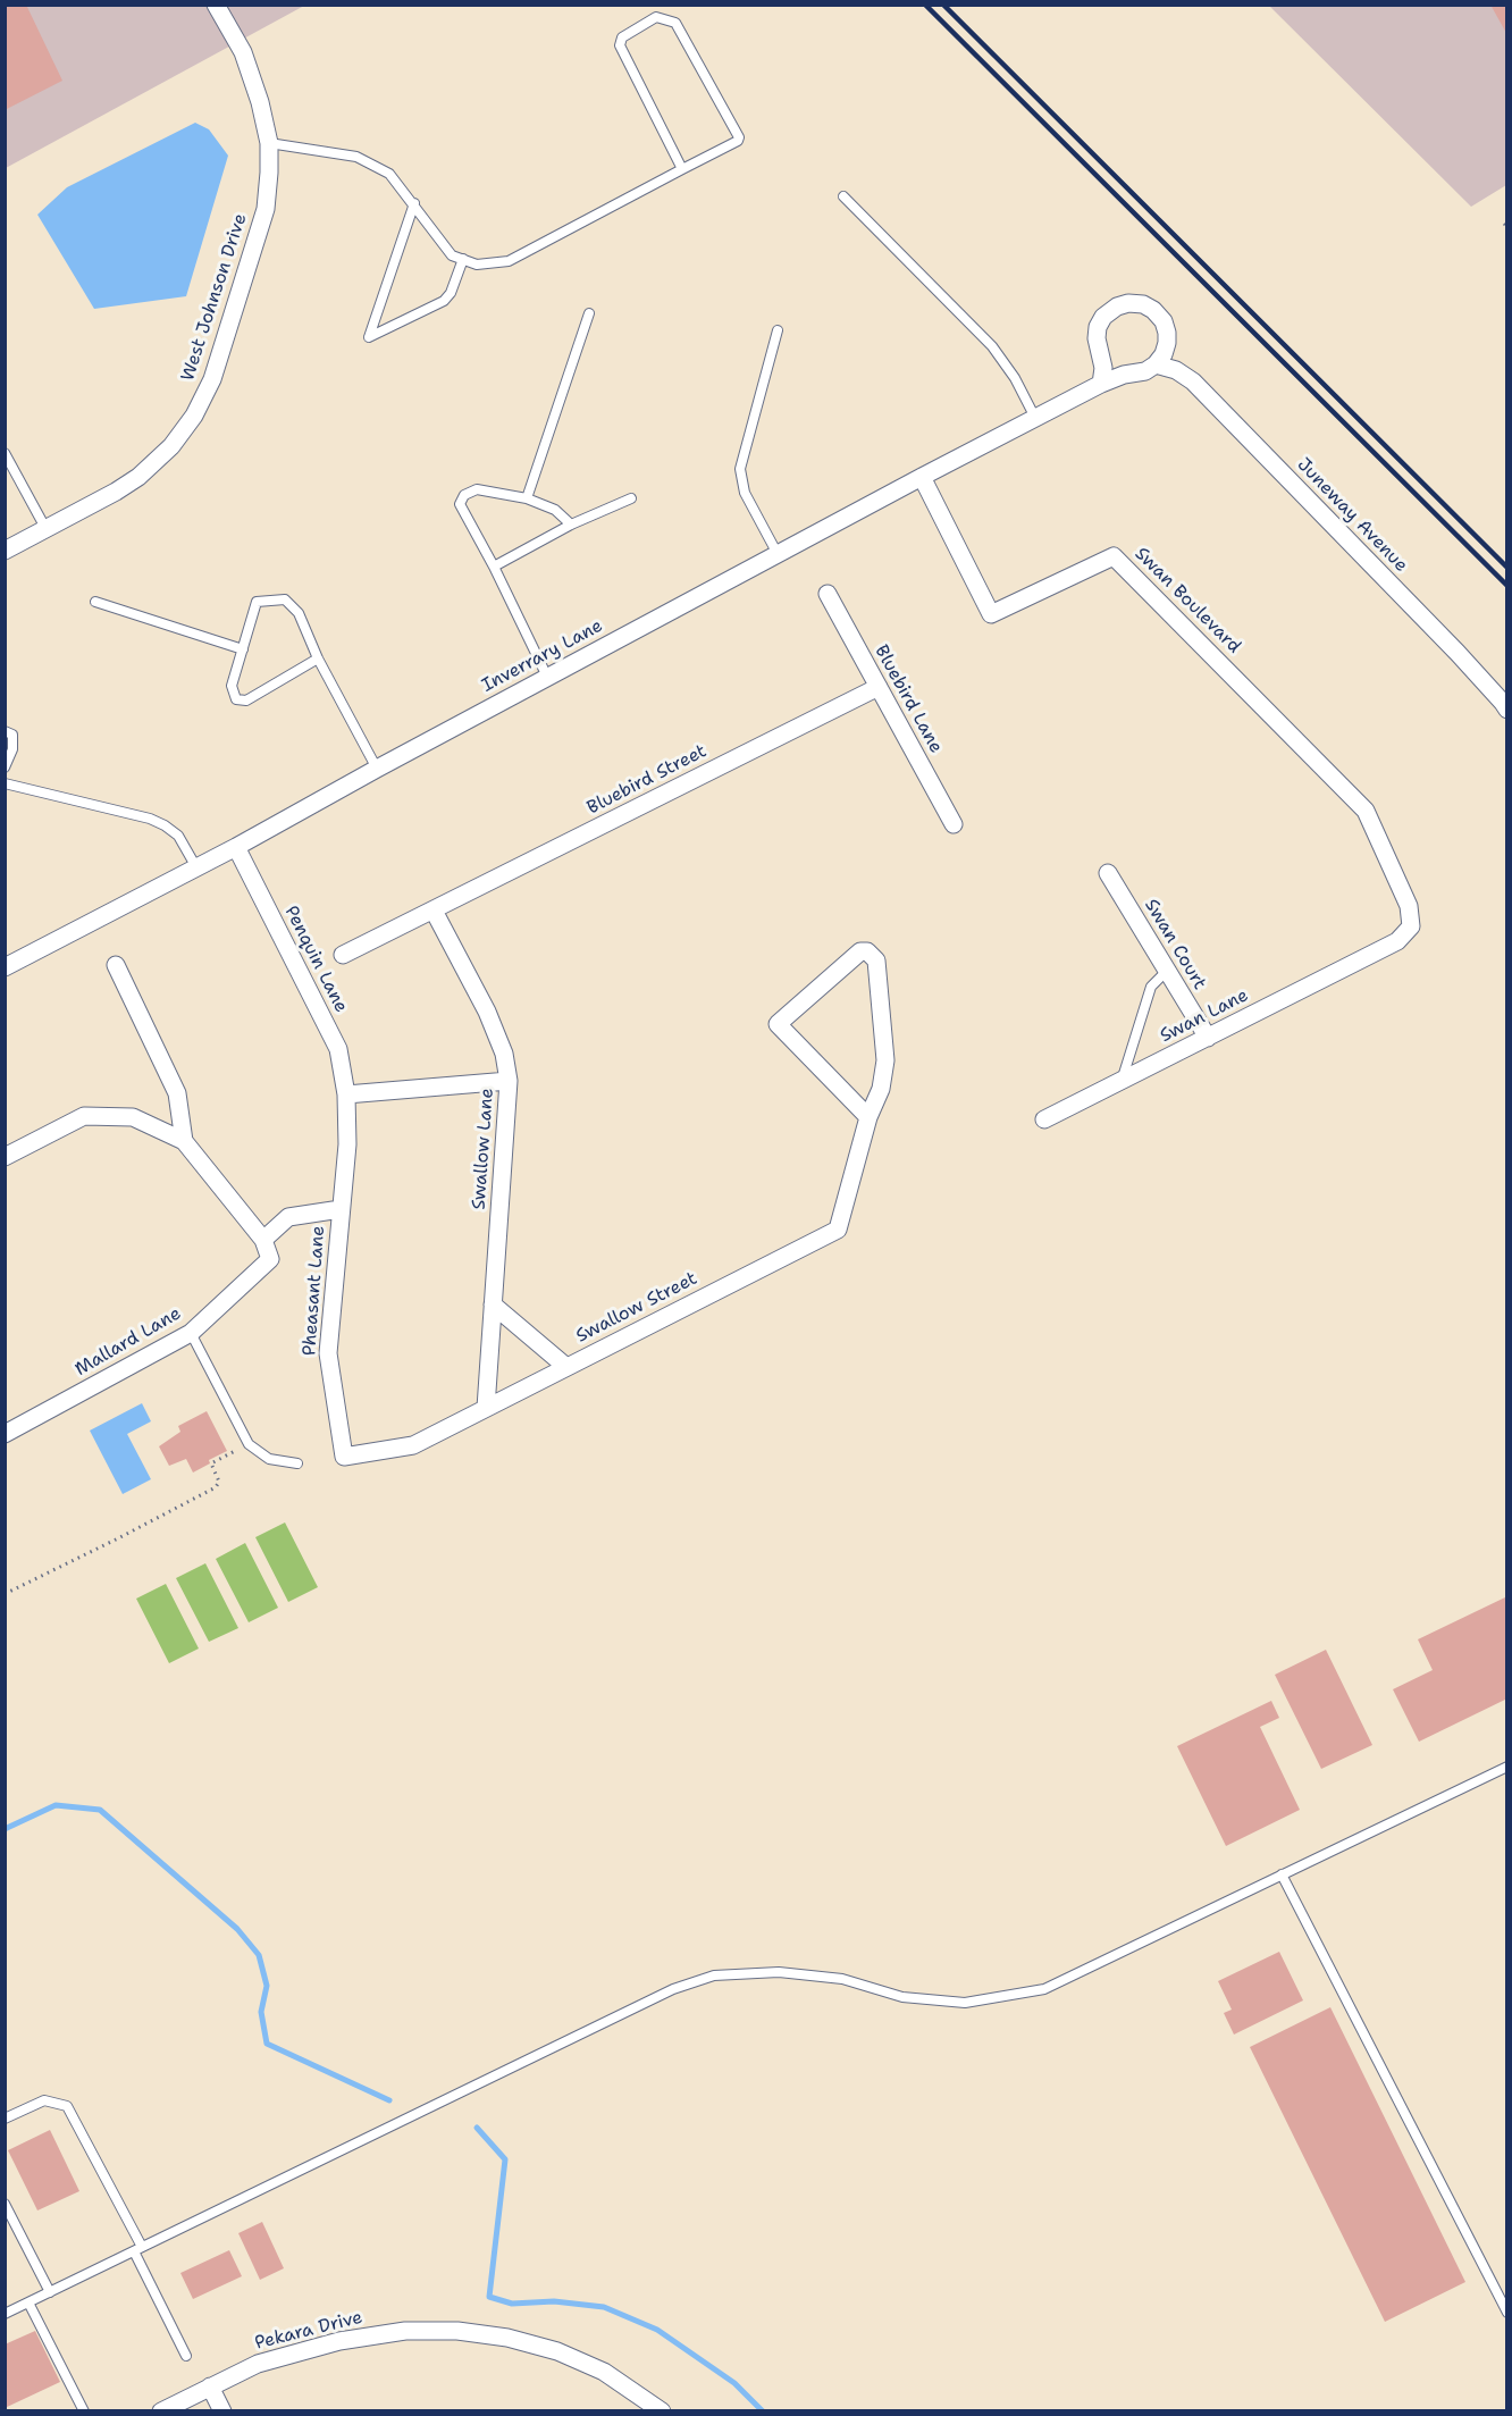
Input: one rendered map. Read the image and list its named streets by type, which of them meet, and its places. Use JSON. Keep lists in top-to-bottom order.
{
  "streets": {
    "street": [
      "West Johnson Drive",
      "Juneway Avenue",
      "Swan Boulevard",
      "Inverrary Lane",
      "Bluebird Lane",
      "Bluebird Street",
      "Swan Court",
      "Penquin Lane",
      "Swan Lane",
      "Swallow Lane",
      "Pheasant Lane",
      "Swallow Street",
      "Mallard Lane",
      "Pekara Drive"
    ]
  },
  "crossings": [
    ["Juneway Avenue", "Inverrary Lane"],
    ["Swan Boulevard", "Inverrary Lane"],
    ["Swan Boulevard", "Swan Lane"],
    ["Inverrary Lane", "Penquin Lane"],
    ["Bluebird Lane", "Bluebird Street"],
    ["Bluebird Street", "Swallow Lane"],
    ["Swan Court", "Swan Lane"],
    ["Penquin Lane", "Pheasant Lane"],
    ["Swallow Lane", "Swallow Street"],
    ["Pheasant Lane", "Swallow Street"]
  ]
}
